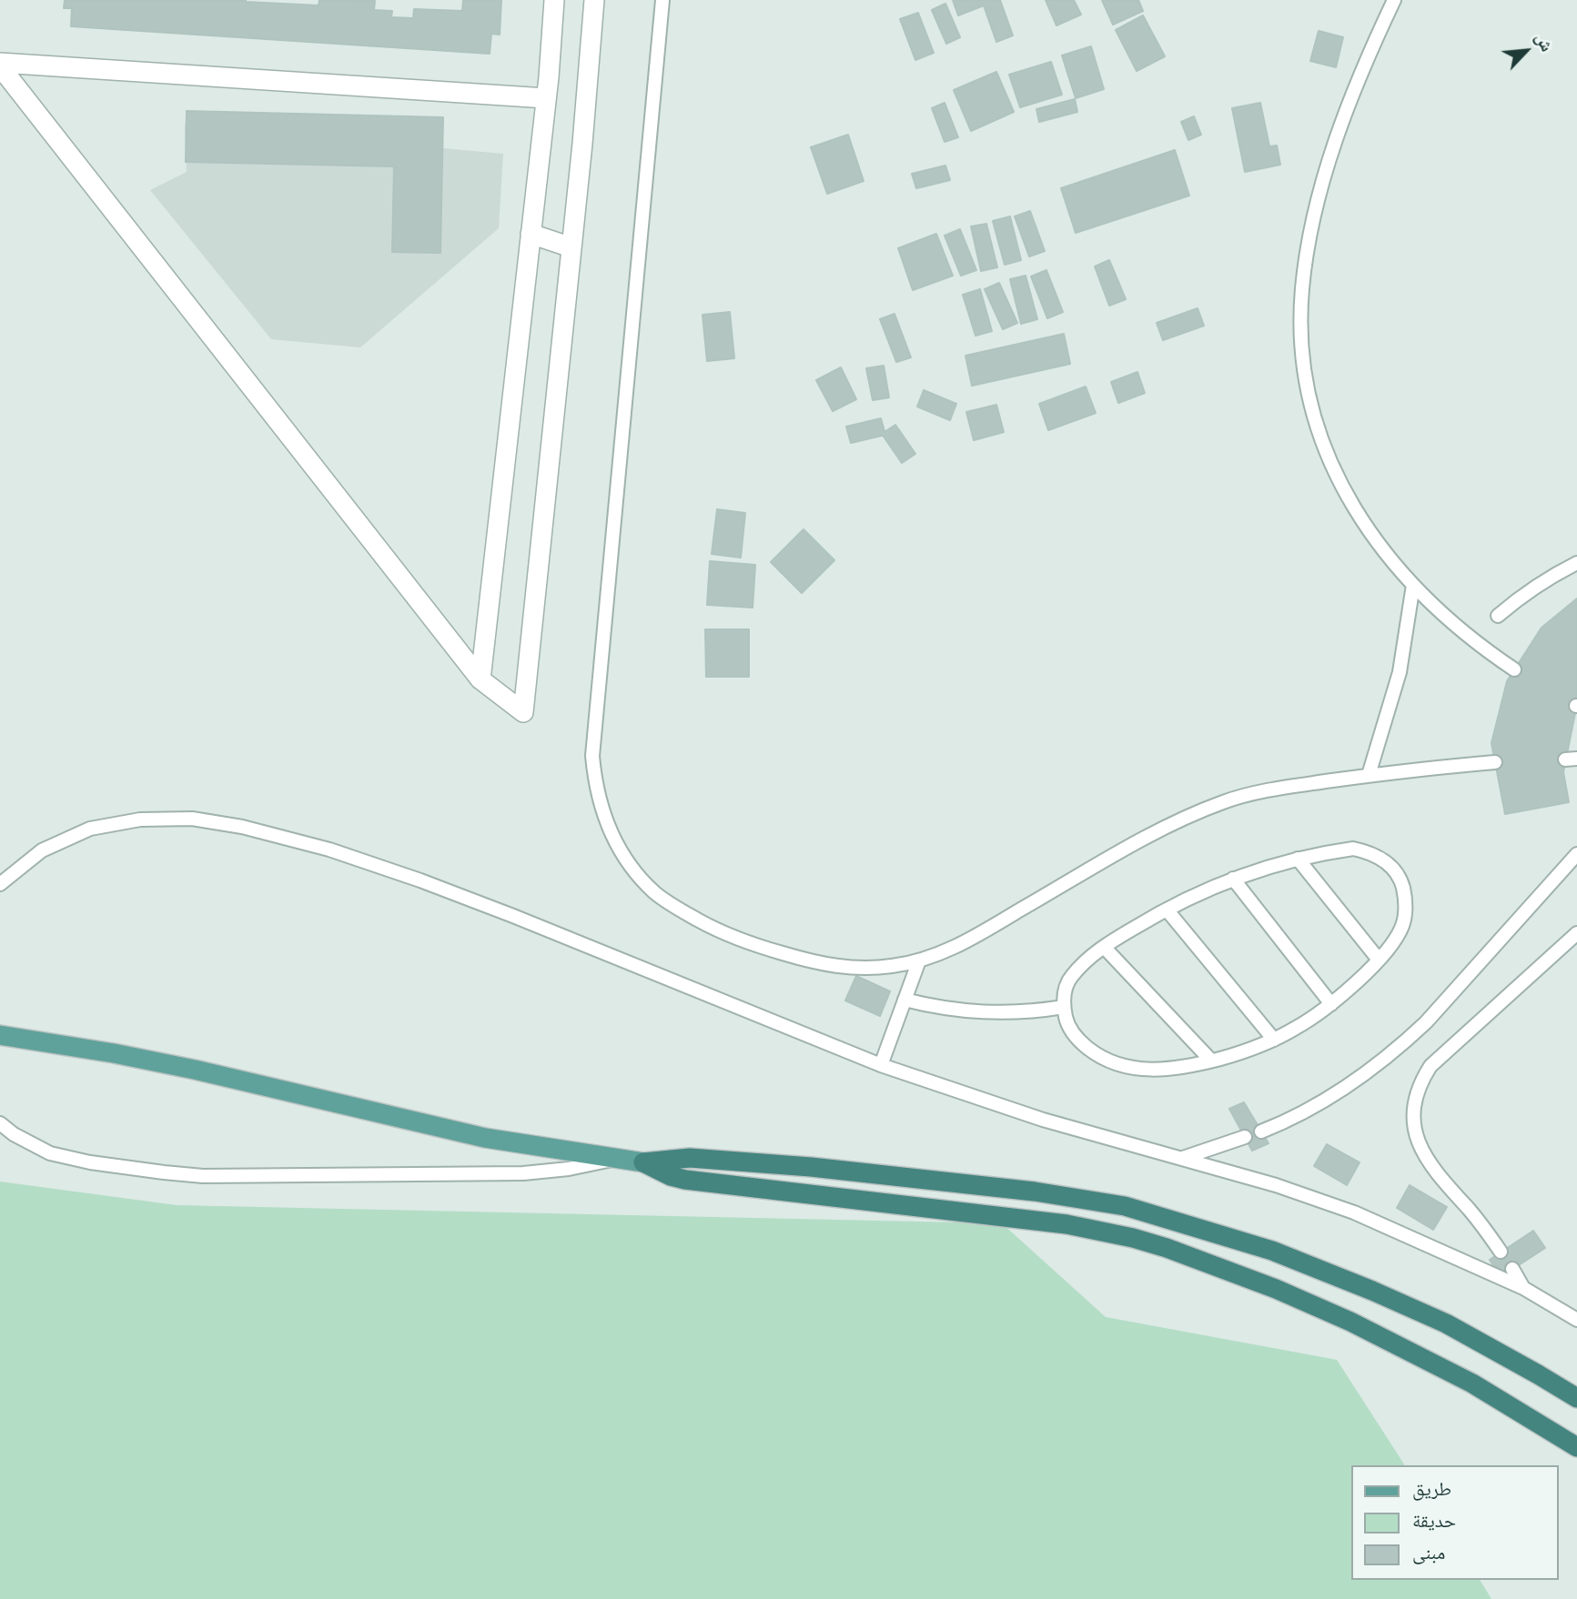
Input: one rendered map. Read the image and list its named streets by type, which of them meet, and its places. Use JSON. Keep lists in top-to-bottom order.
{
  "legend": ["طريق", "حديقة", "مبنى"],
  "north": "top right"
}
